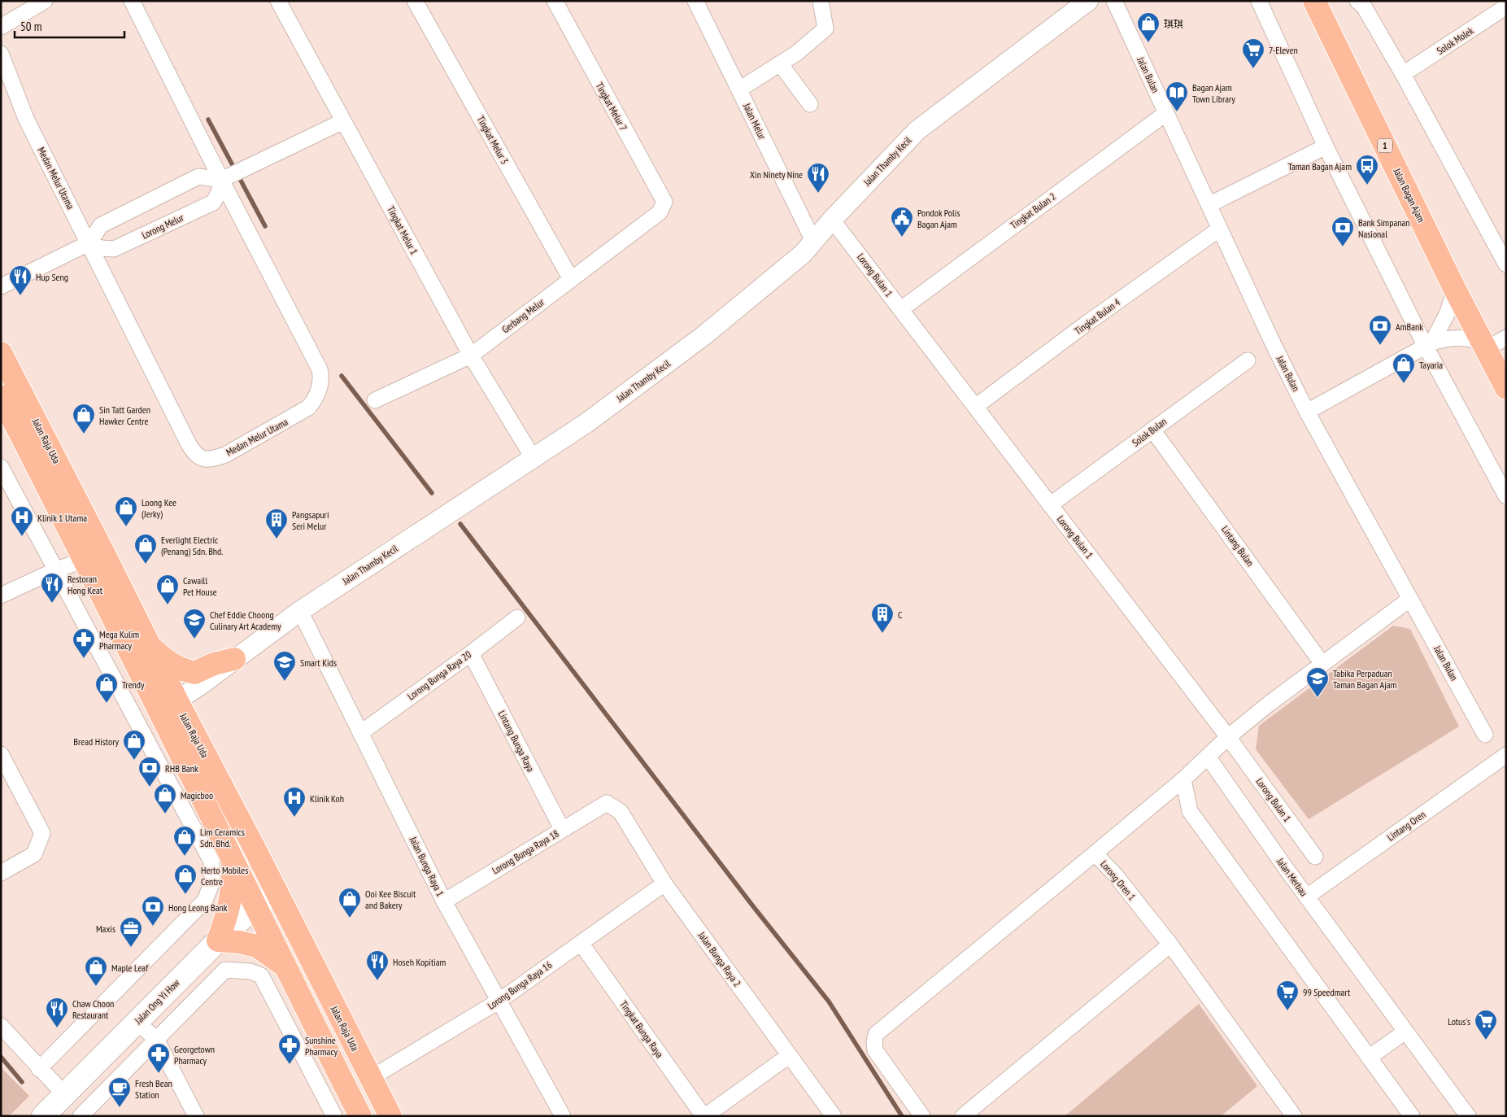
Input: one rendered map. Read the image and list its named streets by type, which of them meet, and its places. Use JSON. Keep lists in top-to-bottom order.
{
  "streets": {
    "main road": [
      "1",
      "Jalan Bagan Ajam",
      "Jalan Raja Uda",
      "Jalan Ong Yi How"
    ],
    "street": [
      "Solok Molek",
      "Jalan Bulan",
      "Tingkat Melur 7",
      "Jalan Melur",
      "Tingkat Melur 3",
      "Jalan Thamby Kecil",
      "Medan Melur Utama",
      "Tingkat Bulan 2",
      "Lorong Melur",
      "Tingkat Melur 1",
      "Lorong Bulan 1",
      "Gerbang Melur",
      "Tingkat Bulan 4",
      "Solok Bulan",
      "Lintang Bulan",
      "Lorong Bunga Raya 20",
      "Lintang Bunga Raya",
      "Lintang Oren",
      "Lorong Bunga Raya 18",
      "Jalan Bunga Raya 1",
      "Jalan Merbau",
      "Lorong Oren 1",
      "Jalan Bunga Raya 2",
      "Lorong Bunga Raya 16",
      "Tingkat Bunga Raya"
    ]
  },
  "crossings": [
    ["Jalan Bulan", "Tingkat Bulan 2"],
    ["Jalan Bulan", "Tingkat Bulan 4"],
    ["Tingkat Melur 7", "Gerbang Melur"],
    ["Jalan Melur", "Jalan Thamby Kecil"],
    ["Tingkat Melur 3", "Gerbang Melur"],
    ["Jalan Thamby Kecil", "Tingkat Melur 1"],
    ["Jalan Thamby Kecil", "Lorong Bulan 1"],
    ["Jalan Thamby Kecil", "Jalan Raja Uda"],
    ["Jalan Thamby Kecil", "Jalan Bunga Raya 1"],
    ["Medan Melur Utama", "Lorong Melur"],
    ["Tingkat Bulan 2", "Lorong Bulan 1"],
    ["Tingkat Melur 1", "Gerbang Melur"],
    ["Lorong Bulan 1", "Tingkat Bulan 4"],
    ["Lorong Bulan 1", "Solok Bulan"],
    ["Solok Bulan", "Lintang Bulan"],
    ["Jalan Raja Uda", "Lorong Bunga Raya 16"],
    ["Jalan Raja Uda", "Jalan Ong Yi How"],
    ["Lorong Bunga Raya 20", "Lintang Bunga Raya"],
    ["Lorong Bunga Raya 20", "Jalan Bunga Raya 1"],
    ["Lintang Bunga Raya", "Lorong Bunga Raya 18"],
    ["Lintang Oren", "Jalan Merbau"],
    ["Lorong Bunga Raya 18", "Jalan Bunga Raya 1"],
    ["Lorong Bunga Raya 18", "Jalan Bunga Raya 2"],
    ["Jalan Bunga Raya 1", "Lorong Bunga Raya 16"],
    ["Jalan Bunga Raya 2", "Lorong Bunga Raya 16"],
    ["Lorong Bunga Raya 16", "Tingkat Bunga Raya"]
  ],
  "places": {
    "shop": [
      "琪琪",
      "Tayaria",
      "Sin Tatt Garden Hawker Centre",
      "Loong Kee (Jerky)",
      "Everlight Electric (Penang) Sdn. Bhd.",
      "Cawaill Pet House",
      "Trendy",
      "Bread History",
      "Magicboo",
      "Lim Ceramics Sdn. Bhd.",
      "Herto Mobiles Centre",
      "Ooi Kee Biscuit and Bakery",
      "Maple Leaf"
    ],
    "supermarket": ["7-Eleven", "99 Speedmart", "Lotus's"],
    "library": ["Bagan Ajam Town Library"],
    "bus stop": ["Taman Bagan Ajam"],
    "restaurant": [
      "Xin Ninety Nine",
      "Hup Seng",
      "Restoran Hong Keat",
      "Hoseh Kopitiam",
      "Chaw Choon Restaurant"
    ],
    "public building": ["Pondok Polis Bagan Ajam"],
    "bank": [
      "Bank Simpanan Nasional",
      "AmBank",
      "RHB Bank",
      "Hong Leong Bank"
    ],
    "hospital": ["Klinik 1 Utama", "Klinik Koh"],
    "building": ["Pangsapuri Seri Melur", "C"],
    "school or university": ["Chef Eddie Choong Culinary Art Academy", "Smart Kids", "Tabika Perpaduan Taman Bagan Ajam"],
    "pharmacy": ["Mega Kulim Pharmacy", "Sunshine Pharmacy", "Georgetown Pharmacy"],
    "office": ["Maxis"],
    "cafe": ["Fresh Bean Station"]
  },
  "scale_bar": "50 m"
}
